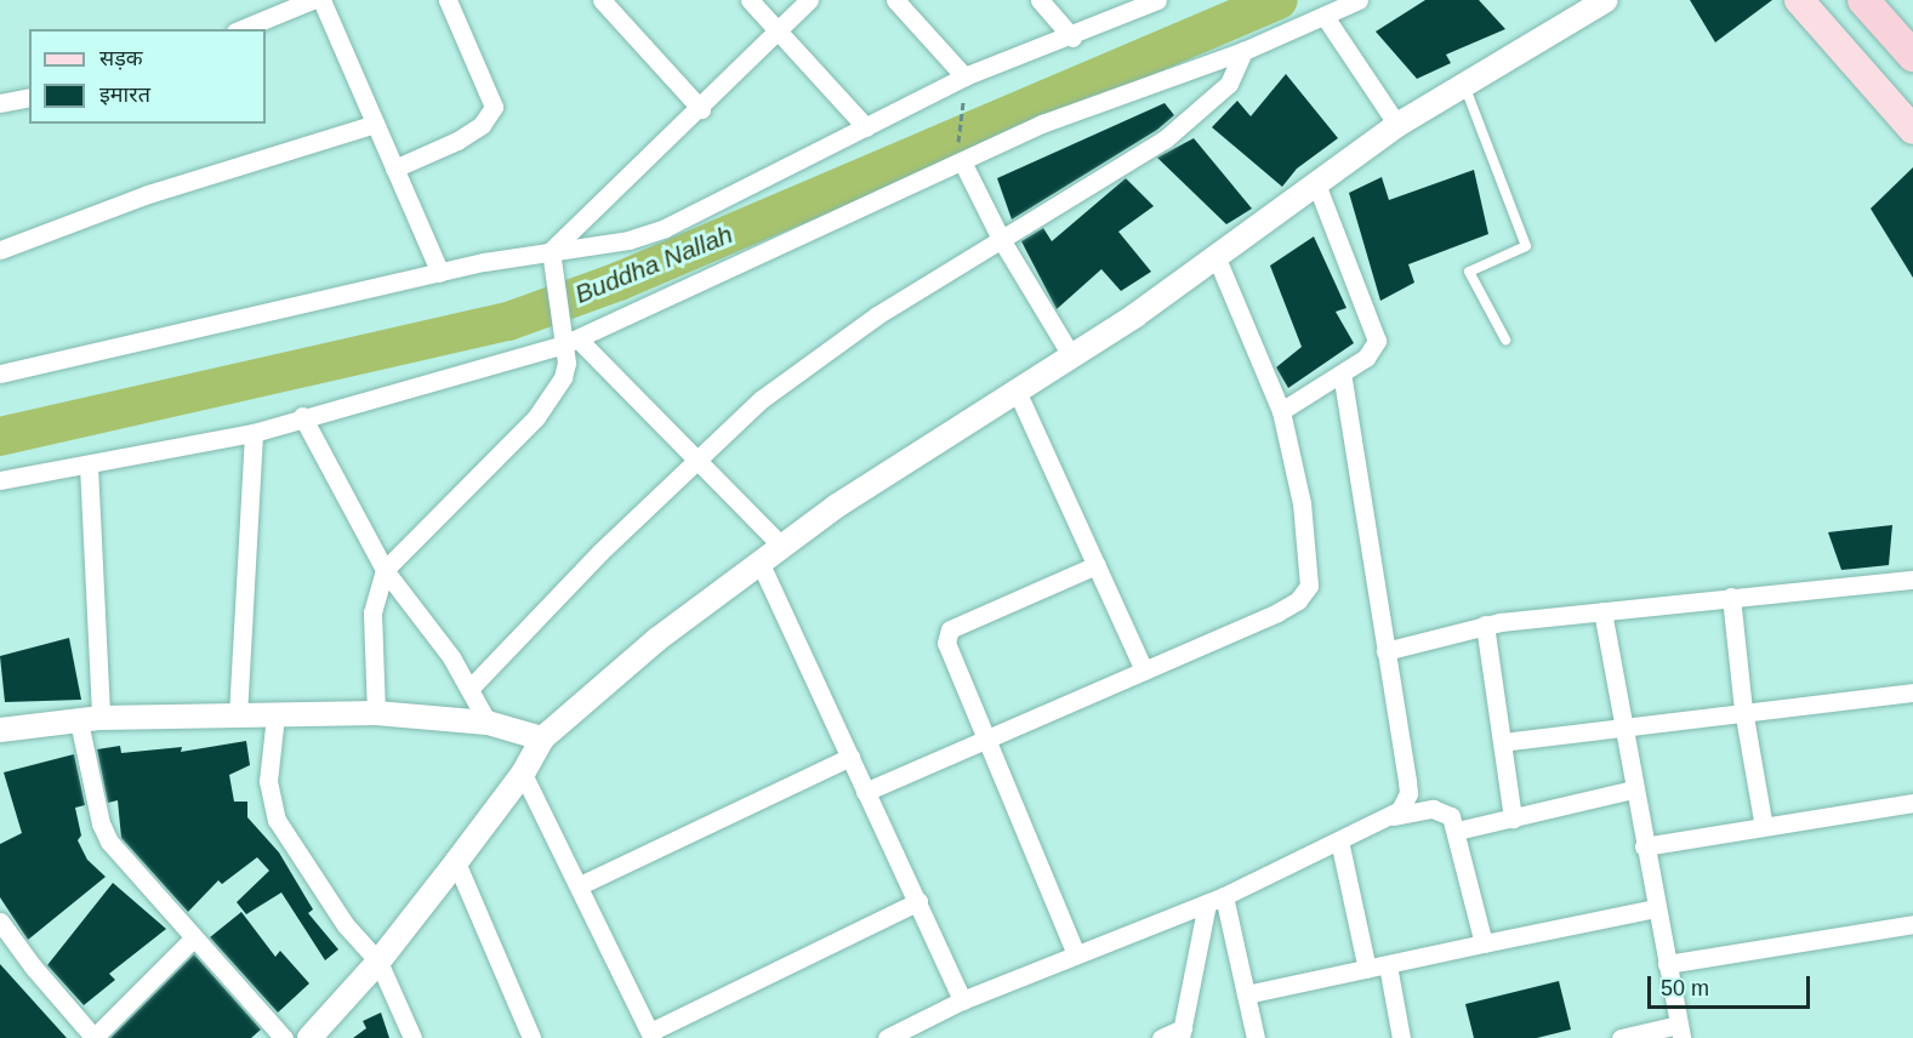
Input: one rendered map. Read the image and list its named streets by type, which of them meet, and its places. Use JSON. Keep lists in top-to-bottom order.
{
  "water": ["Buddha Nallah"],
  "legend": ["सड़क", "इमारत"],
  "scale_bar": "50 m"
}
